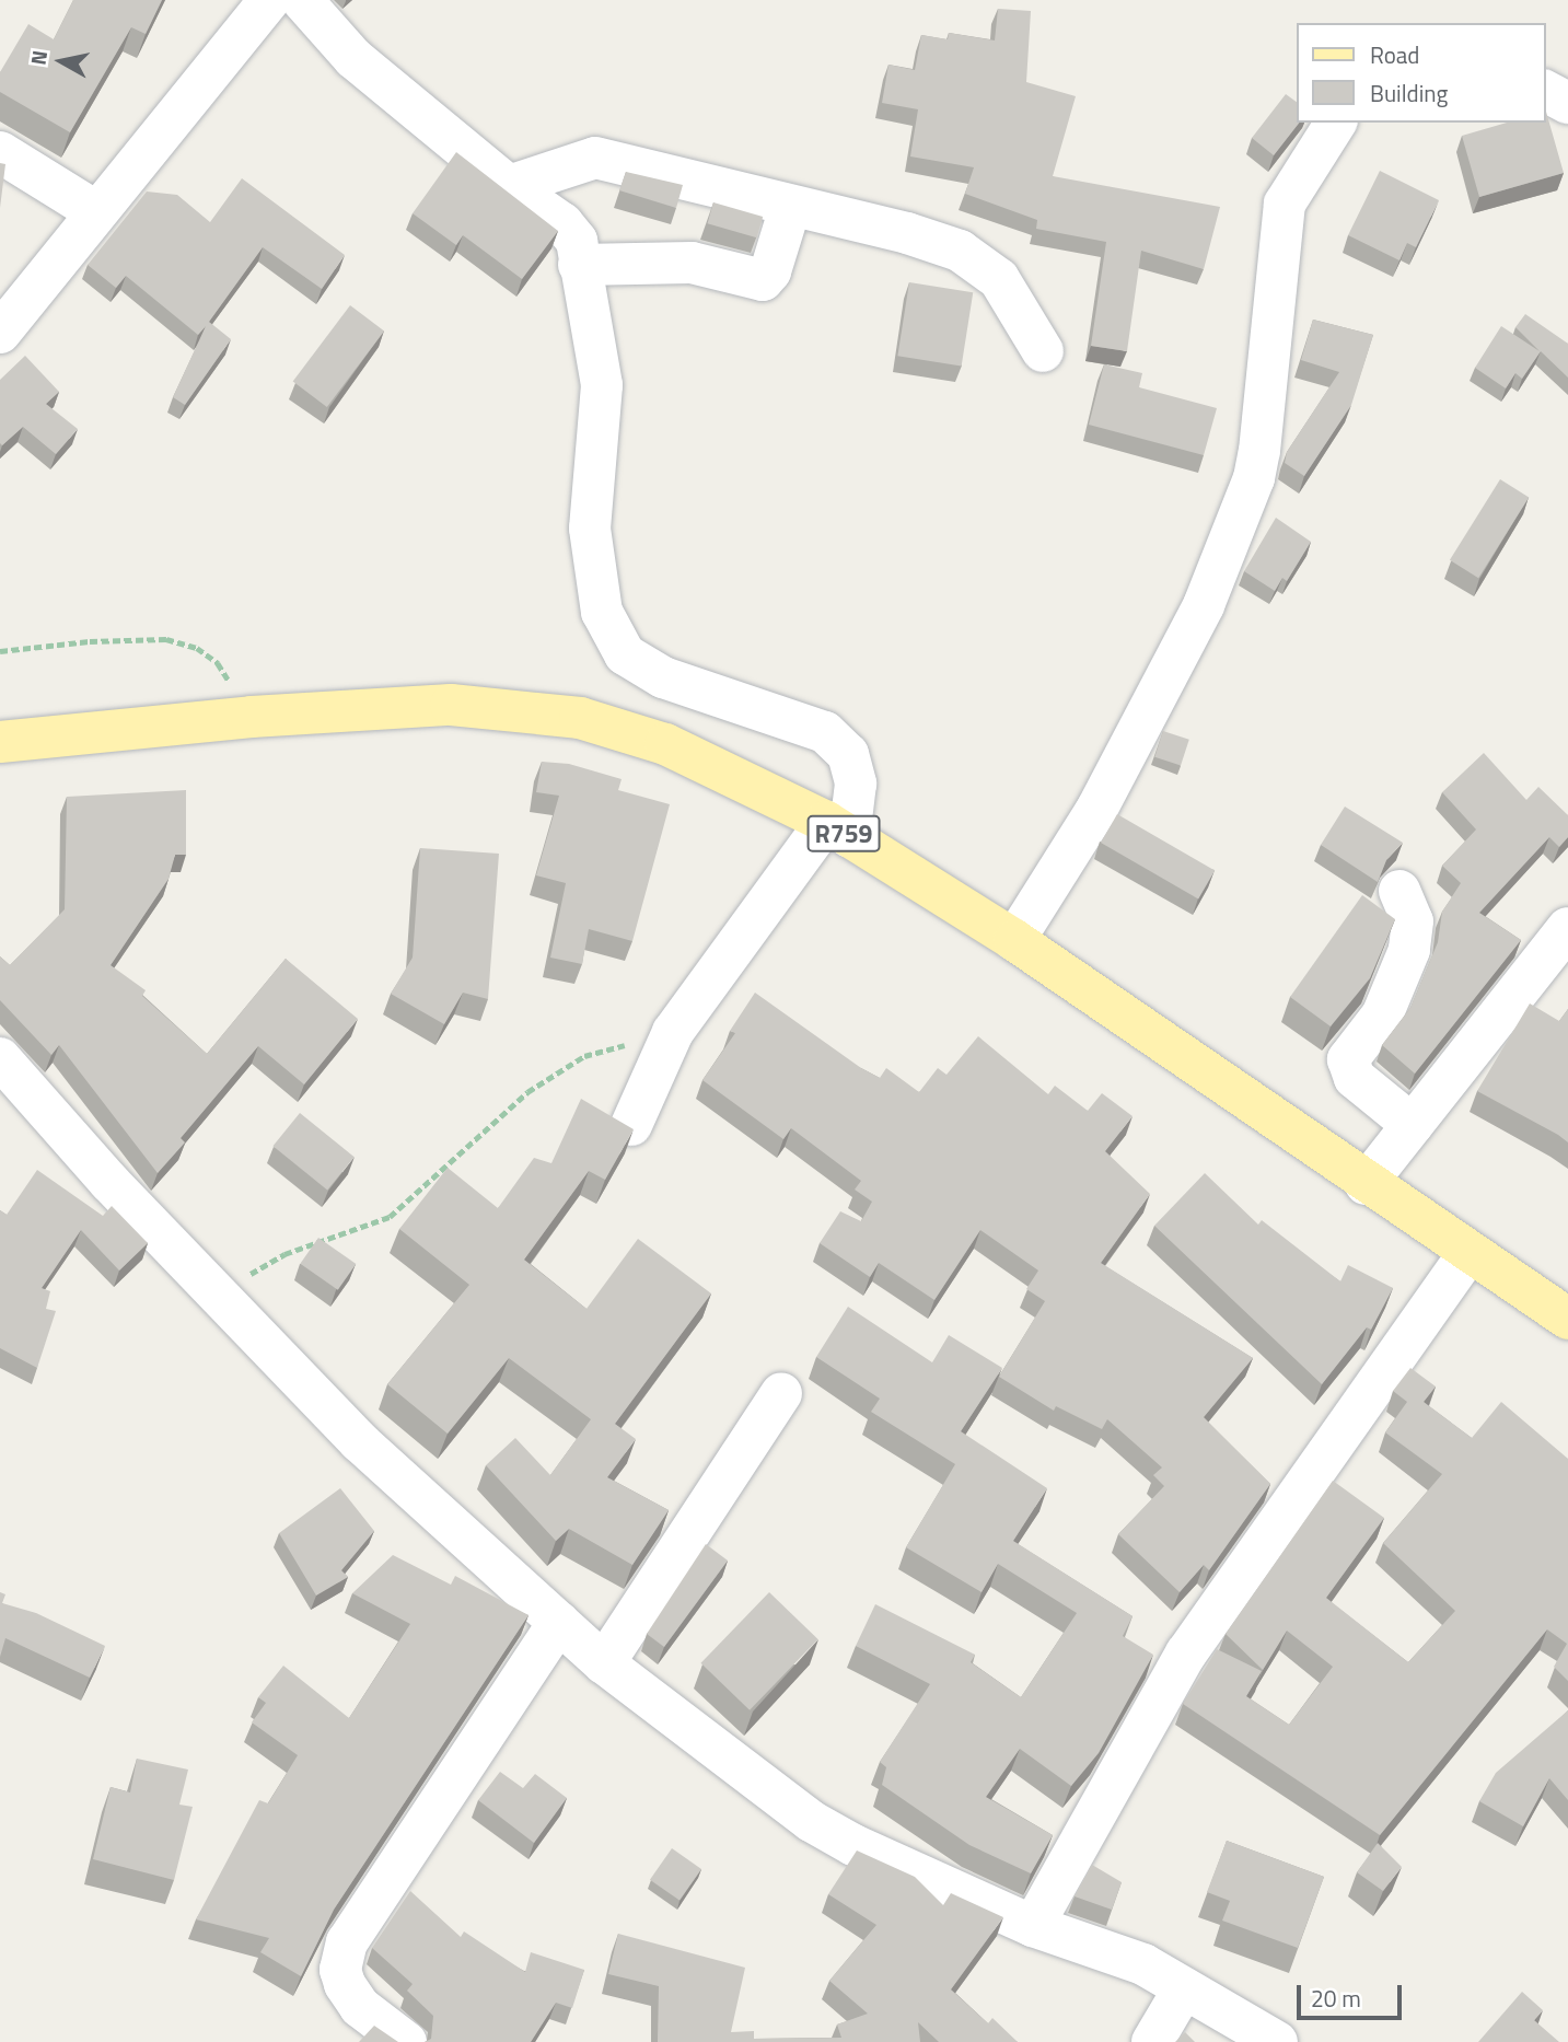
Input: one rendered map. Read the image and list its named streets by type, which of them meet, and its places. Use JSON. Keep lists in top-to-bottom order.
{
  "streets": {
    "main road": ["R759"]
  },
  "legend": ["Road", "Building"],
  "scale_bar": "20 m",
  "north": "left"
}
